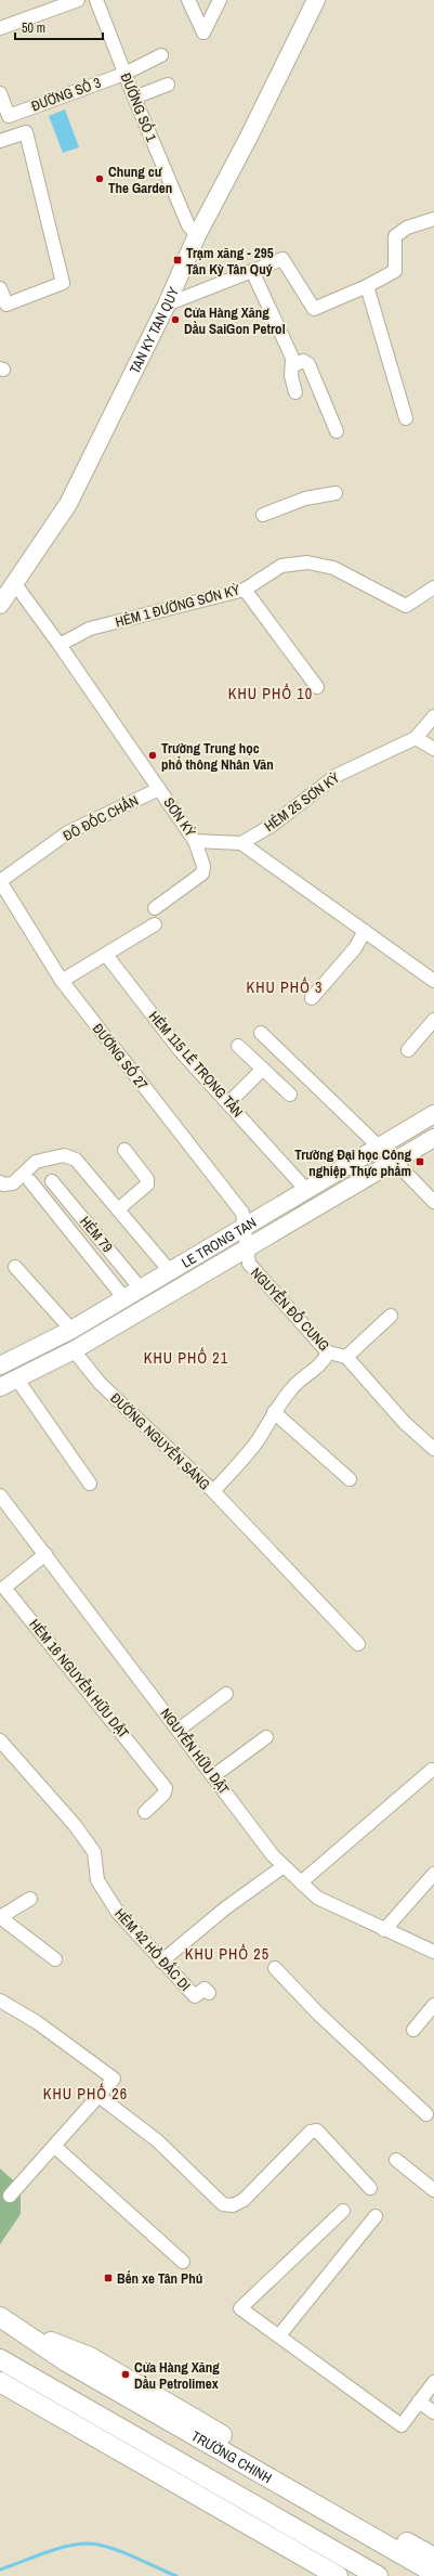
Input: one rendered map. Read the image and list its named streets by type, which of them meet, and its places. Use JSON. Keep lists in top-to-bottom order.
{
  "streets": {
    "main road": ["TAN KY TAN QUY", "LE TRONG TAN", "TRƯỜNG CHINH"],
    "street": [
      "ĐƯỜNG SỐ 3",
      "ĐƯỜNG SỐ 1",
      "HẺM 1 ĐƯỜNG SƠN KỲ",
      "HẺM 25 SƠN KỲ",
      "SƠN KỲ",
      "ĐÔ ĐỐC CHẤN",
      "ĐƯỜNG SỐ 27",
      "HẺM 115 LÊ TRỌNG TẤN",
      "HẺM 79",
      "NGUYỄN ĐỖ CUNG",
      "ĐƯỜNG NGUYỄN SÁNG",
      "HẺM 16 NGUYỄN HỮU DẬT",
      "NGUYỄN HỮU DẬT",
      "HẺM 42 HỒ ĐẮC DI"
    ]
  },
  "crossings": [
    ["ĐƯỜNG SỐ 3", "ĐƯỜNG SỐ 1"],
    ["ĐƯỜNG SỐ 1", "TAN KY TAN QUY"],
    ["TAN KY TAN QUY", "SƠN KỲ"],
    ["HẺM 1 ĐƯỜNG SƠN KỲ", "SƠN KỲ"],
    ["HẺM 25 SƠN KỲ", "SƠN KỲ"],
    ["SƠN KỲ", "ĐÔ ĐỐC CHẤN"],
    ["ĐÔ ĐỐC CHẤN", "ĐƯỜNG SỐ 27"],
    ["ĐƯỜNG SỐ 27", "LE TRONG TAN"],
    ["ĐƯỜNG SỐ 27", "NGUYỄN ĐỖ CUNG"],
    ["HẺM 115 LÊ TRỌNG TẤN", "LE TRONG TAN"],
    ["HẺM 79", "LE TRONG TAN"],
    ["LE TRONG TAN", "NGUYỄN ĐỖ CUNG"],
    ["LE TRONG TAN", "ĐƯỜNG NGUYỄN SÁNG"],
    ["NGUYỄN ĐỖ CUNG", "ĐƯỜNG NGUYỄN SÁNG"],
    ["HẺM 16 NGUYỄN HỮU DẬT", "NGUYỄN HỮU DẬT"]
  ],
  "districts": [
    "KHU PHỐ 10",
    "KHU PHỐ 3",
    "KHU PHỐ 21",
    "KHU PHỐ 25",
    "KHU PHỐ 26"
  ],
  "places": {
    "other": [
      "Chung cư The Garden",
      "Cửa Hàng Xăng Dầu SaiGon Petrol",
      "Trường Trung học phổ thông Nhân Văn",
      "Cửa Hàng Xăng Dầu Petrolimex"
    ],
    "transit": ["Trạm xăng - 295 Tân Kỳ Tân Quý", "Trường Đại học Công nghiệp Thực phẩm", "Bến xe Tân Phú"]
  },
  "scale_bar": "50 m"
}
